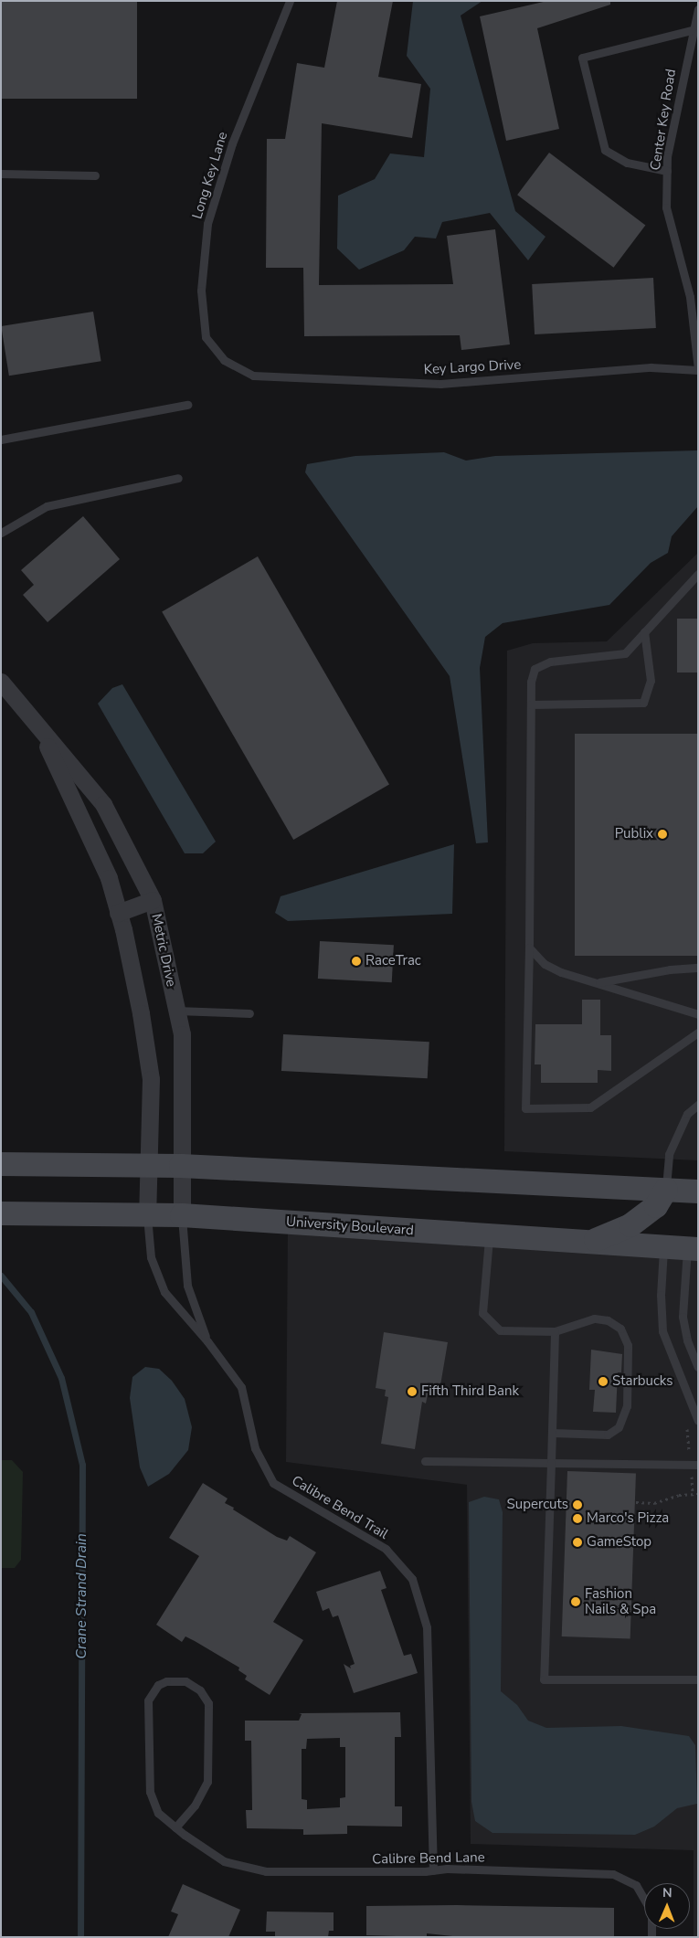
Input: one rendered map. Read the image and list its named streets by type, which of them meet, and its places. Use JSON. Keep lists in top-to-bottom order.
{
  "streets": {
    "street": ["Metric Drive", "University Boulevard"],
    "lane": [
      "Center Key Road",
      "Long Key Lane",
      "Key Largo Drive",
      "Calibre Bend Trail",
      "Calibre Bend Lane"
    ]
  },
  "crossings": [
    ["Center Key Road", "Key Largo Drive"],
    ["Long Key Lane", "Key Largo Drive"],
    ["Metric Drive", "University Boulevard"],
    ["Metric Drive", "Calibre Bend Trail"],
    ["University Boulevard", "Calibre Bend Trail"],
    ["Calibre Bend Trail", "Calibre Bend Lane"]
  ],
  "water": ["Crane Strand Drain"],
  "places": [
    "Publix",
    "RaceTrac",
    "Starbucks",
    "Fifth Third Bank",
    "Supercuts",
    "Marco's Pizza",
    "GameStop",
    "Fashion Nails & Spa"
  ],
  "north": "top"
}
